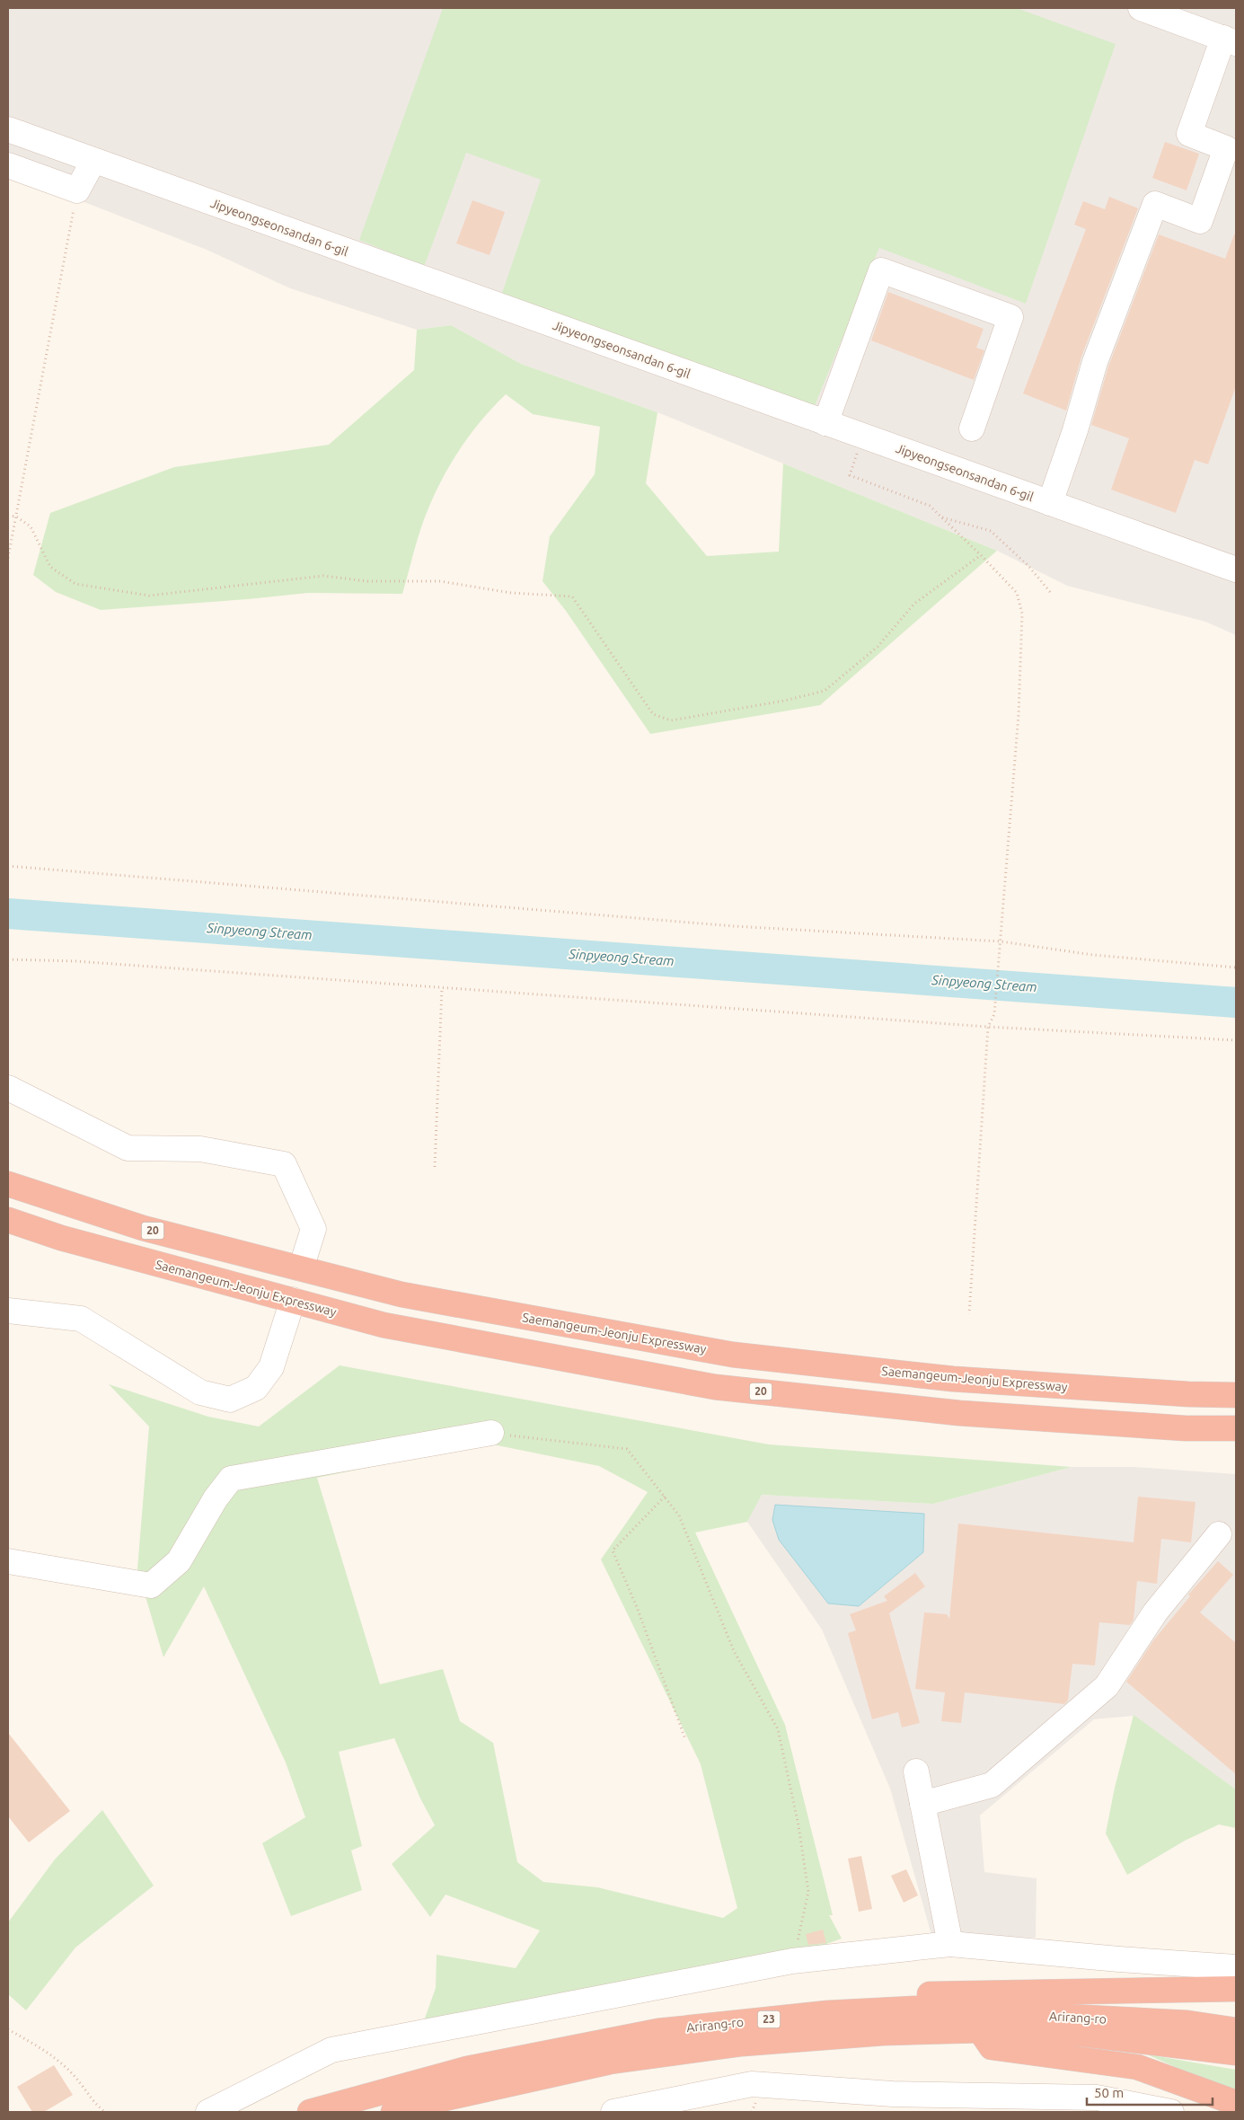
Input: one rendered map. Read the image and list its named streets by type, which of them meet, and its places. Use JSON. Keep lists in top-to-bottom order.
{
  "streets": {
    "highway": [
      "20",
      "Saemangeum-Jeonju Expressway",
      "Arirang-ro",
      "23"
    ],
    "street": ["Jipyeongseonsandan 6-gil"]
  },
  "water": ["Sinpyeong Stream"],
  "scale_bar": "50 m"
}
